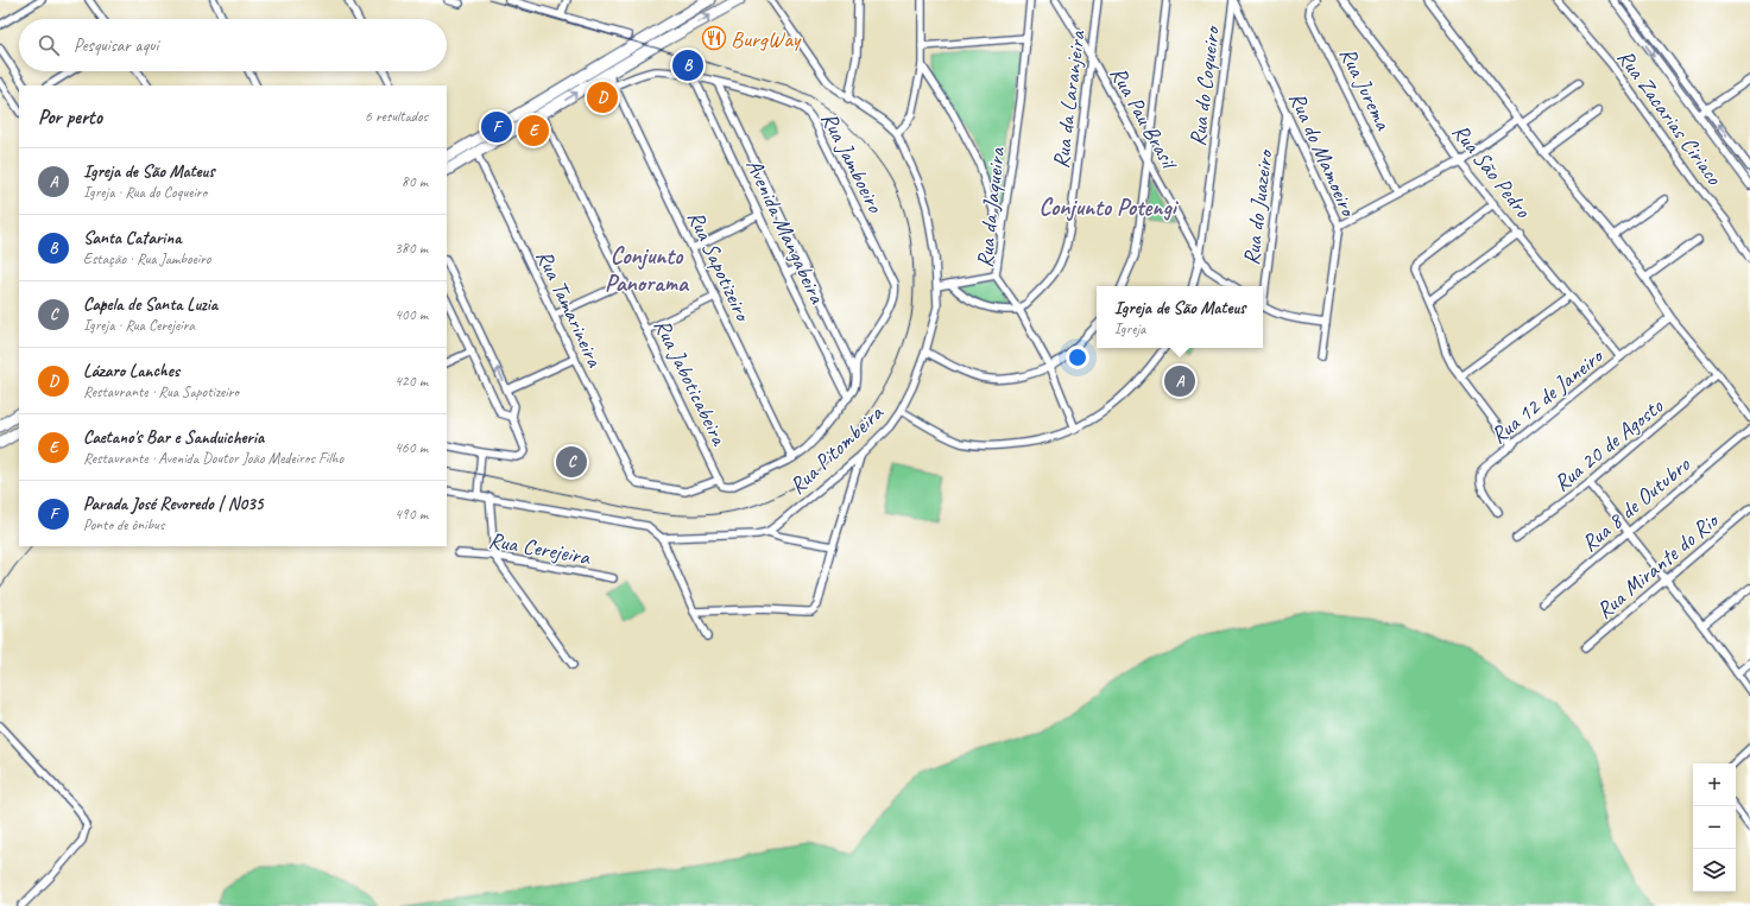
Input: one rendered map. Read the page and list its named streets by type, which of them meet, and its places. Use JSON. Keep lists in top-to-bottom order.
{
  "streets": {
    "street": [
      "Rua do Coqueiro",
      "Rua Jurema",
      "Rua da Laranjeira",
      "Rua Pau Brasil",
      "Rua Zacarias Ciriaco",
      "Rua do Mamoeiro",
      "Rua Jamboeiro",
      "Rua São Pedro",
      "Rua da Jaqueira",
      "Rua do Juazeiro",
      "Avenida Mangabeira",
      "Rua Sapotizeiro",
      "Rua Tamarineira",
      "Rua Jaboticabeira",
      "Rua 12 de Janeiro",
      "Rua 20 de Agosto",
      "Rua Pitombeira",
      "Rua 8 de Outubro",
      "Rua Cerejeira",
      "Rua Mirante do Rio"
    ]
  },
  "crossings": [
    ["Rua do Coqueiro", "Rua Pau Brasil"],
    ["Rua do Coqueiro", "Rua do Mamoeiro"],
    ["Rua da Laranjeira", "Rua Pau Brasil"],
    ["Rua da Laranjeira", "Rua da Jaqueira"],
    ["Rua do Mamoeiro", "Rua do Juazeiro"],
    ["Rua Jamboeiro", "Avenida Mangabeira"],
    ["Rua Jamboeiro", "Rua Sapotizeiro"],
    ["Rua São Pedro", "Rua 12 de Janeiro"],
    ["Rua Tamarineira", "Rua Jaboticabeira"]
  ],
  "districts": ["Conjunto Potengi", "Conjunto Panorama"],
  "places": {
    "restaurant": ["BurgWay"]
  },
  "page": {
    "search": "Pesquisar aqui",
    "pins": [
      "B",
      "D",
      "F",
      "E",
      "A",
      "C"
    ],
    "heading": ["Por perto", "6 resultados"],
    "list": [
      {
        "mark": "A",
        "name": "Igreja de São Mateus",
        "note": "Igreja · Rua do Coqueiro",
        "value": "80 m"
      },
      {
        "mark": "B",
        "name": "Santa Catarina",
        "note": "Estação · Rua Jamboeiro",
        "value": "380 m"
      },
      {
        "mark": "C",
        "name": "Capela de Santa Luzia",
        "note": "Igreja · Rua Cerejeira",
        "value": "400 m"
      },
      {
        "mark": "D",
        "name": "Lázaro Lanches",
        "note": "Restaurante · Rua Sapotizeiro",
        "value": "420 m"
      },
      {
        "mark": "E",
        "name": "Caetano's Bar e Sanduicheria",
        "note": "Restaurante · Avenida Doutor João Medeiros Filho",
        "value": "460 m"
      },
      {
        "mark": "F",
        "name": "Parada José Revoredo | N035",
        "note": "Ponto de ônibus",
        "value": "490 m"
      }
    ],
    "popup": ["Igreja de São Mateus", "Igreja"],
    "map_buttons": ["+", "−"]
  }
}
